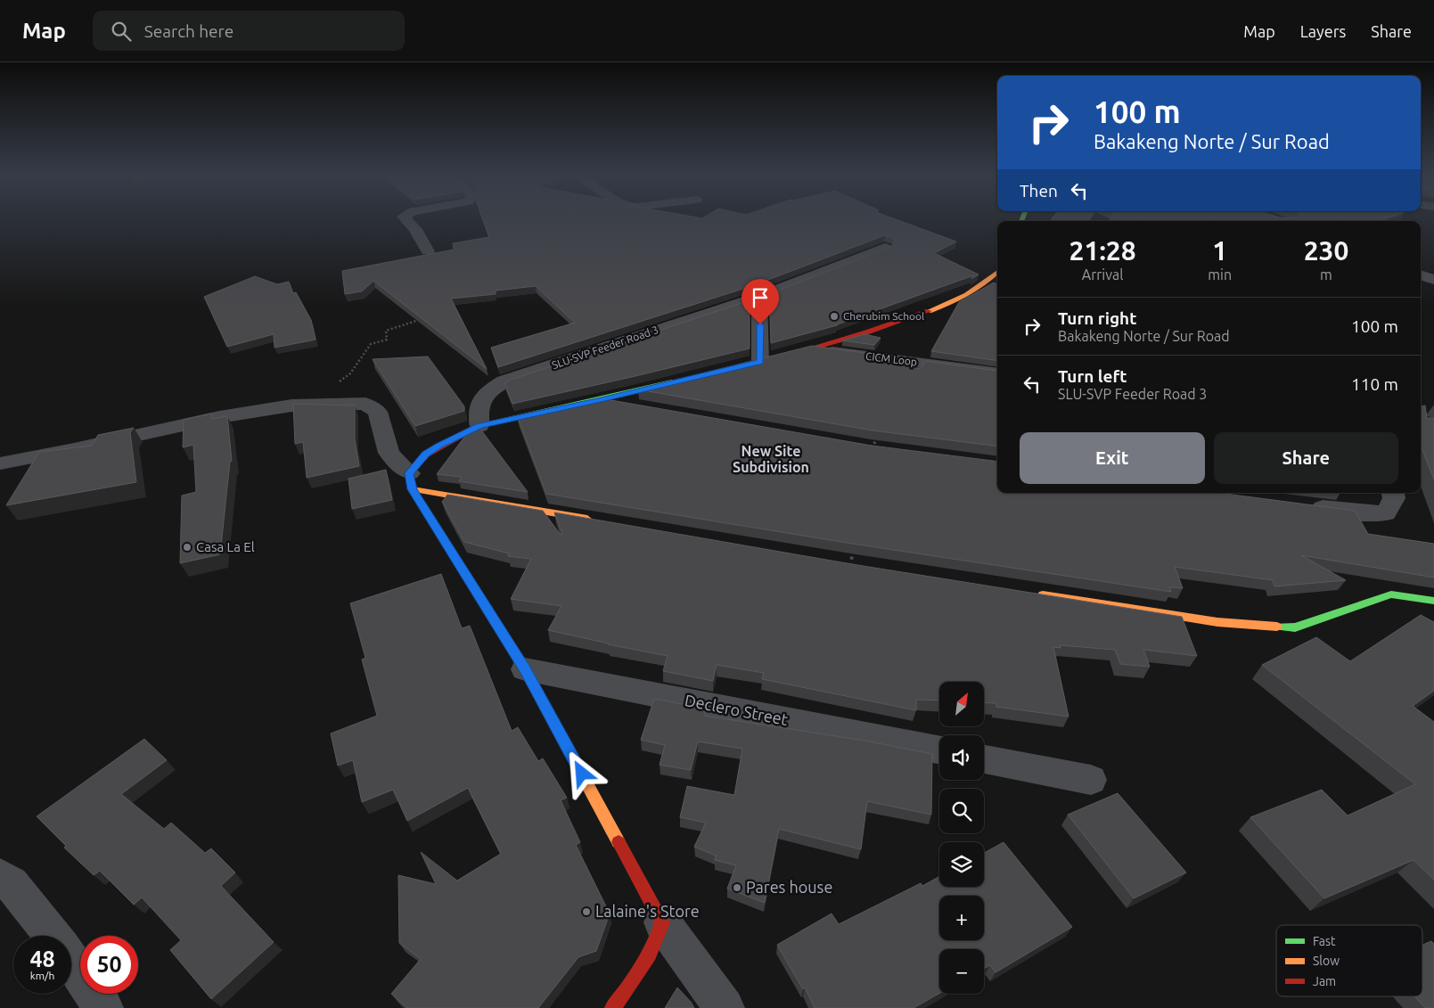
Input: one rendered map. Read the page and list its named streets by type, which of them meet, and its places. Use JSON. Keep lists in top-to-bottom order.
{
  "streets": {
    "street": ["SLU-SVP Feeder Road 3", "CICM Loop", "Declero Street"]
  },
  "districts": ["New Site Subdivision"],
  "places": [
    "Cherubim School",
    "Casa La El",
    "Pares house",
    "Lalaine's Store"
  ],
  "legend": ["Fast", "Slow", "Jam"],
  "north": "top right",
  "page": {
    "header": "Map",
    "search": "Search here",
    "nav": ["Map", "Layers", "Share"],
    "turn": ["100 m", "Bakakeng Norte / Sur Road"],
    "then": "Then",
    "eta": [
      "21:28",
      "Arrival",
      "1",
      "min",
      "230",
      "m"
    ],
    "list": [
      {
        "name": "Turn right",
        "note": "Bakakeng Norte / Sur Road",
        "value": "100 m"
      },
      {
        "name": "Turn left",
        "note": "SLU-SVP Feeder Road 3",
        "value": "110 m"
      }
    ],
    "buttons": ["Exit", "Share"],
    "map_buttons": ["+", "−"],
    "speed": "48 km/h",
    "limit": "50"
  }
}
